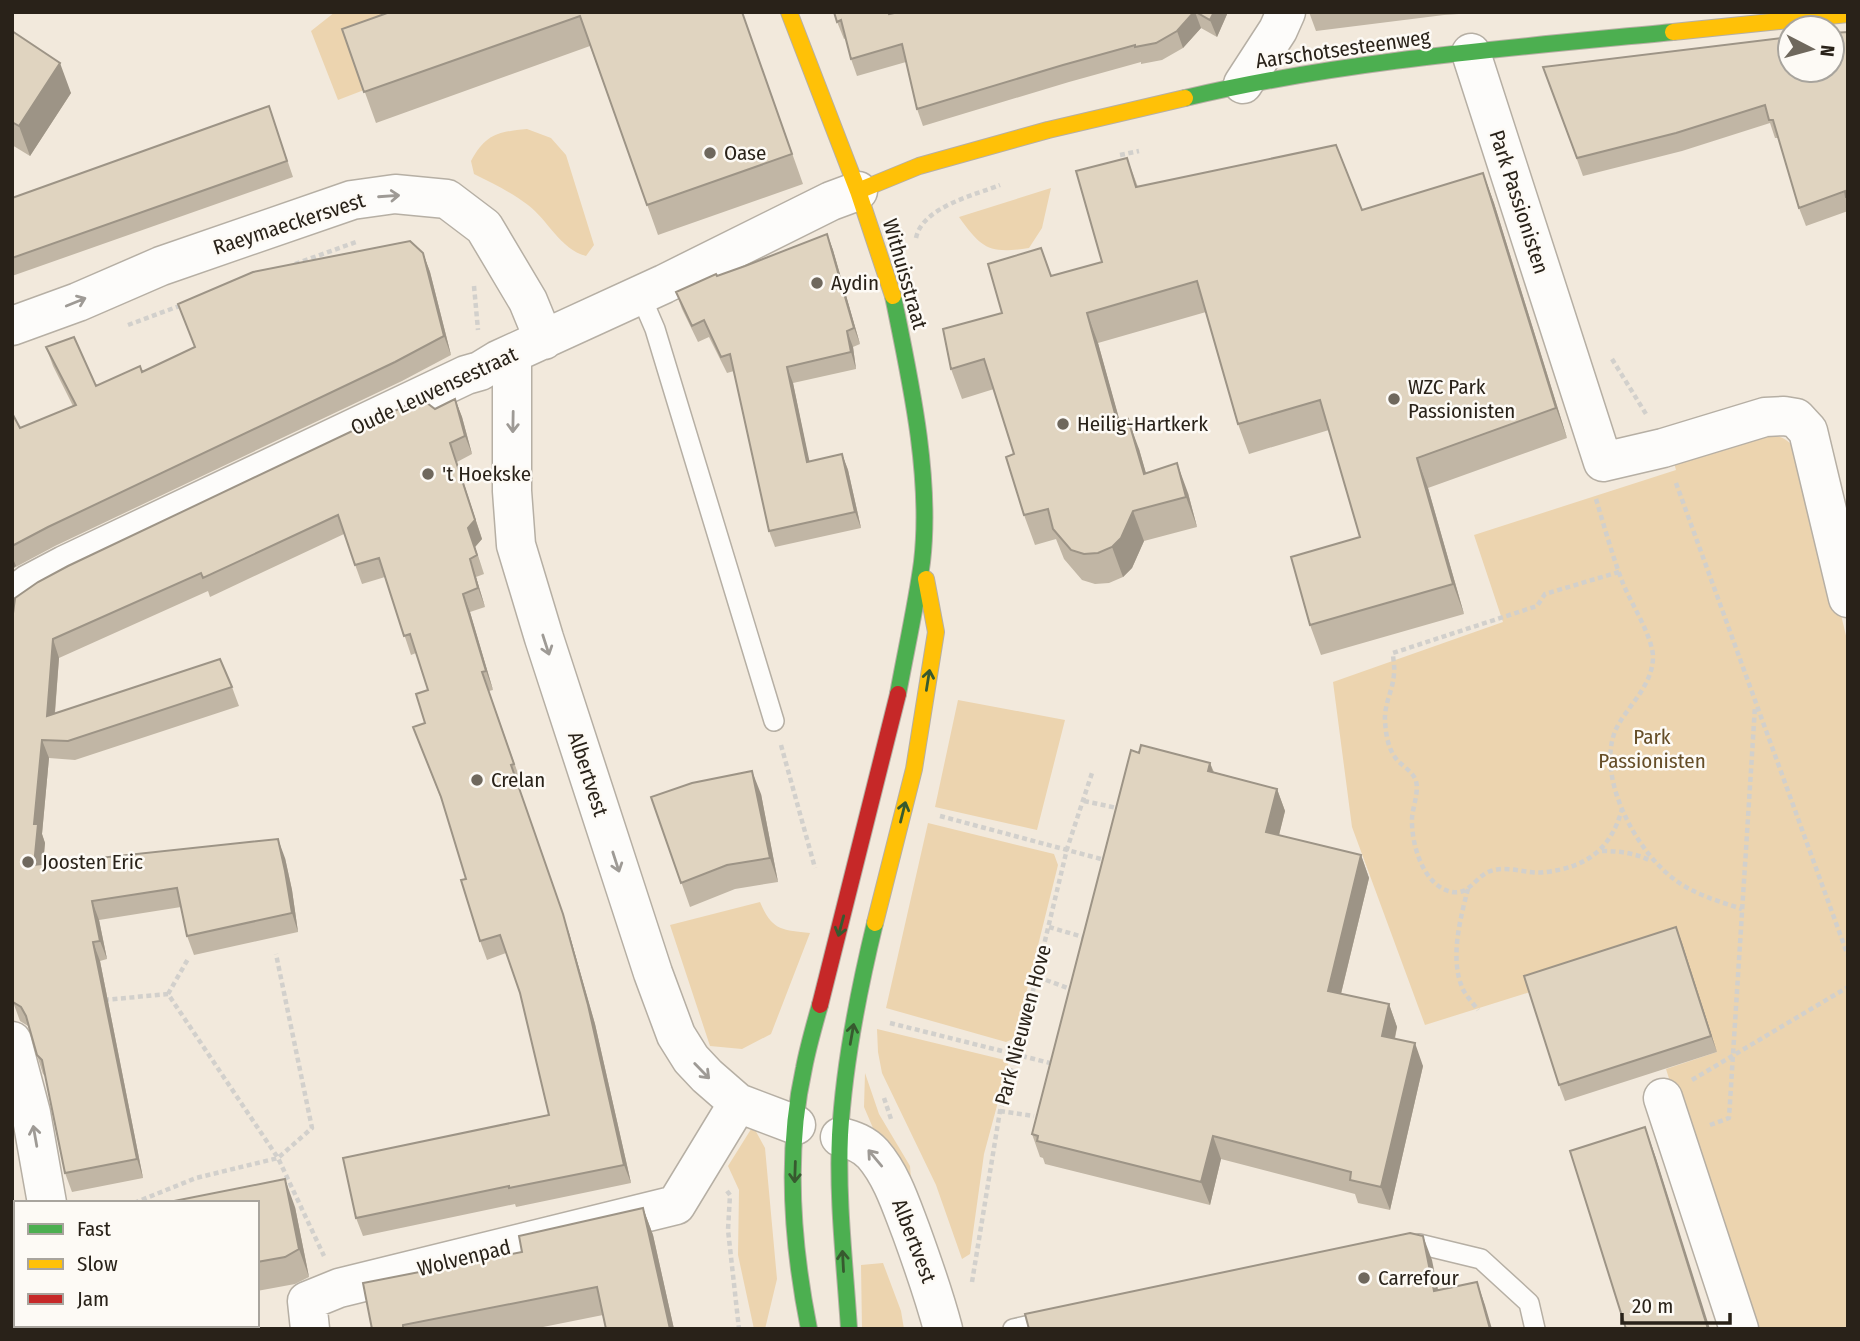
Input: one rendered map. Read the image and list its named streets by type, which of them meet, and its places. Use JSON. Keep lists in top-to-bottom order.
{
  "streets": {
    "main road": ["Aarschotsesteenweg", "Withuisstraat"],
    "street": [
      "Park Passionisten",
      "Raeymaeckersvest",
      "Oude Leuvensestraat",
      "Albertvest",
      "Wolvenpad"
    ],
    "path": ["Park Nieuwen Hove"]
  },
  "crossings": [
    ["Aarschotsesteenweg", "Park Passionisten"],
    ["Aarschotsesteenweg", "Withuisstraat"],
    ["Aarschotsesteenweg", "Oude Leuvensestraat"],
    ["Raeymaeckersvest", "Oude Leuvensestraat"],
    ["Raeymaeckersvest", "Albertvest"],
    ["Withuisstraat", "Oude Leuvensestraat"],
    ["Withuisstraat", "Albertvest"],
    ["Oude Leuvensestraat", "Albertvest"],
    ["Albertvest", "Wolvenpad"]
  ],
  "parks": ["Park Passionisten"],
  "places": [
    "Oase",
    "Aydin",
    "WZC Park Passionisten",
    "Heilig-Hartkerk",
    "'t Hoekske",
    "Crelan",
    "Joosten Eric",
    "Carrefour"
  ],
  "legend": ["Fast", "Slow", "Jam"],
  "scale_bar": "20 m",
  "north": "right"
}
